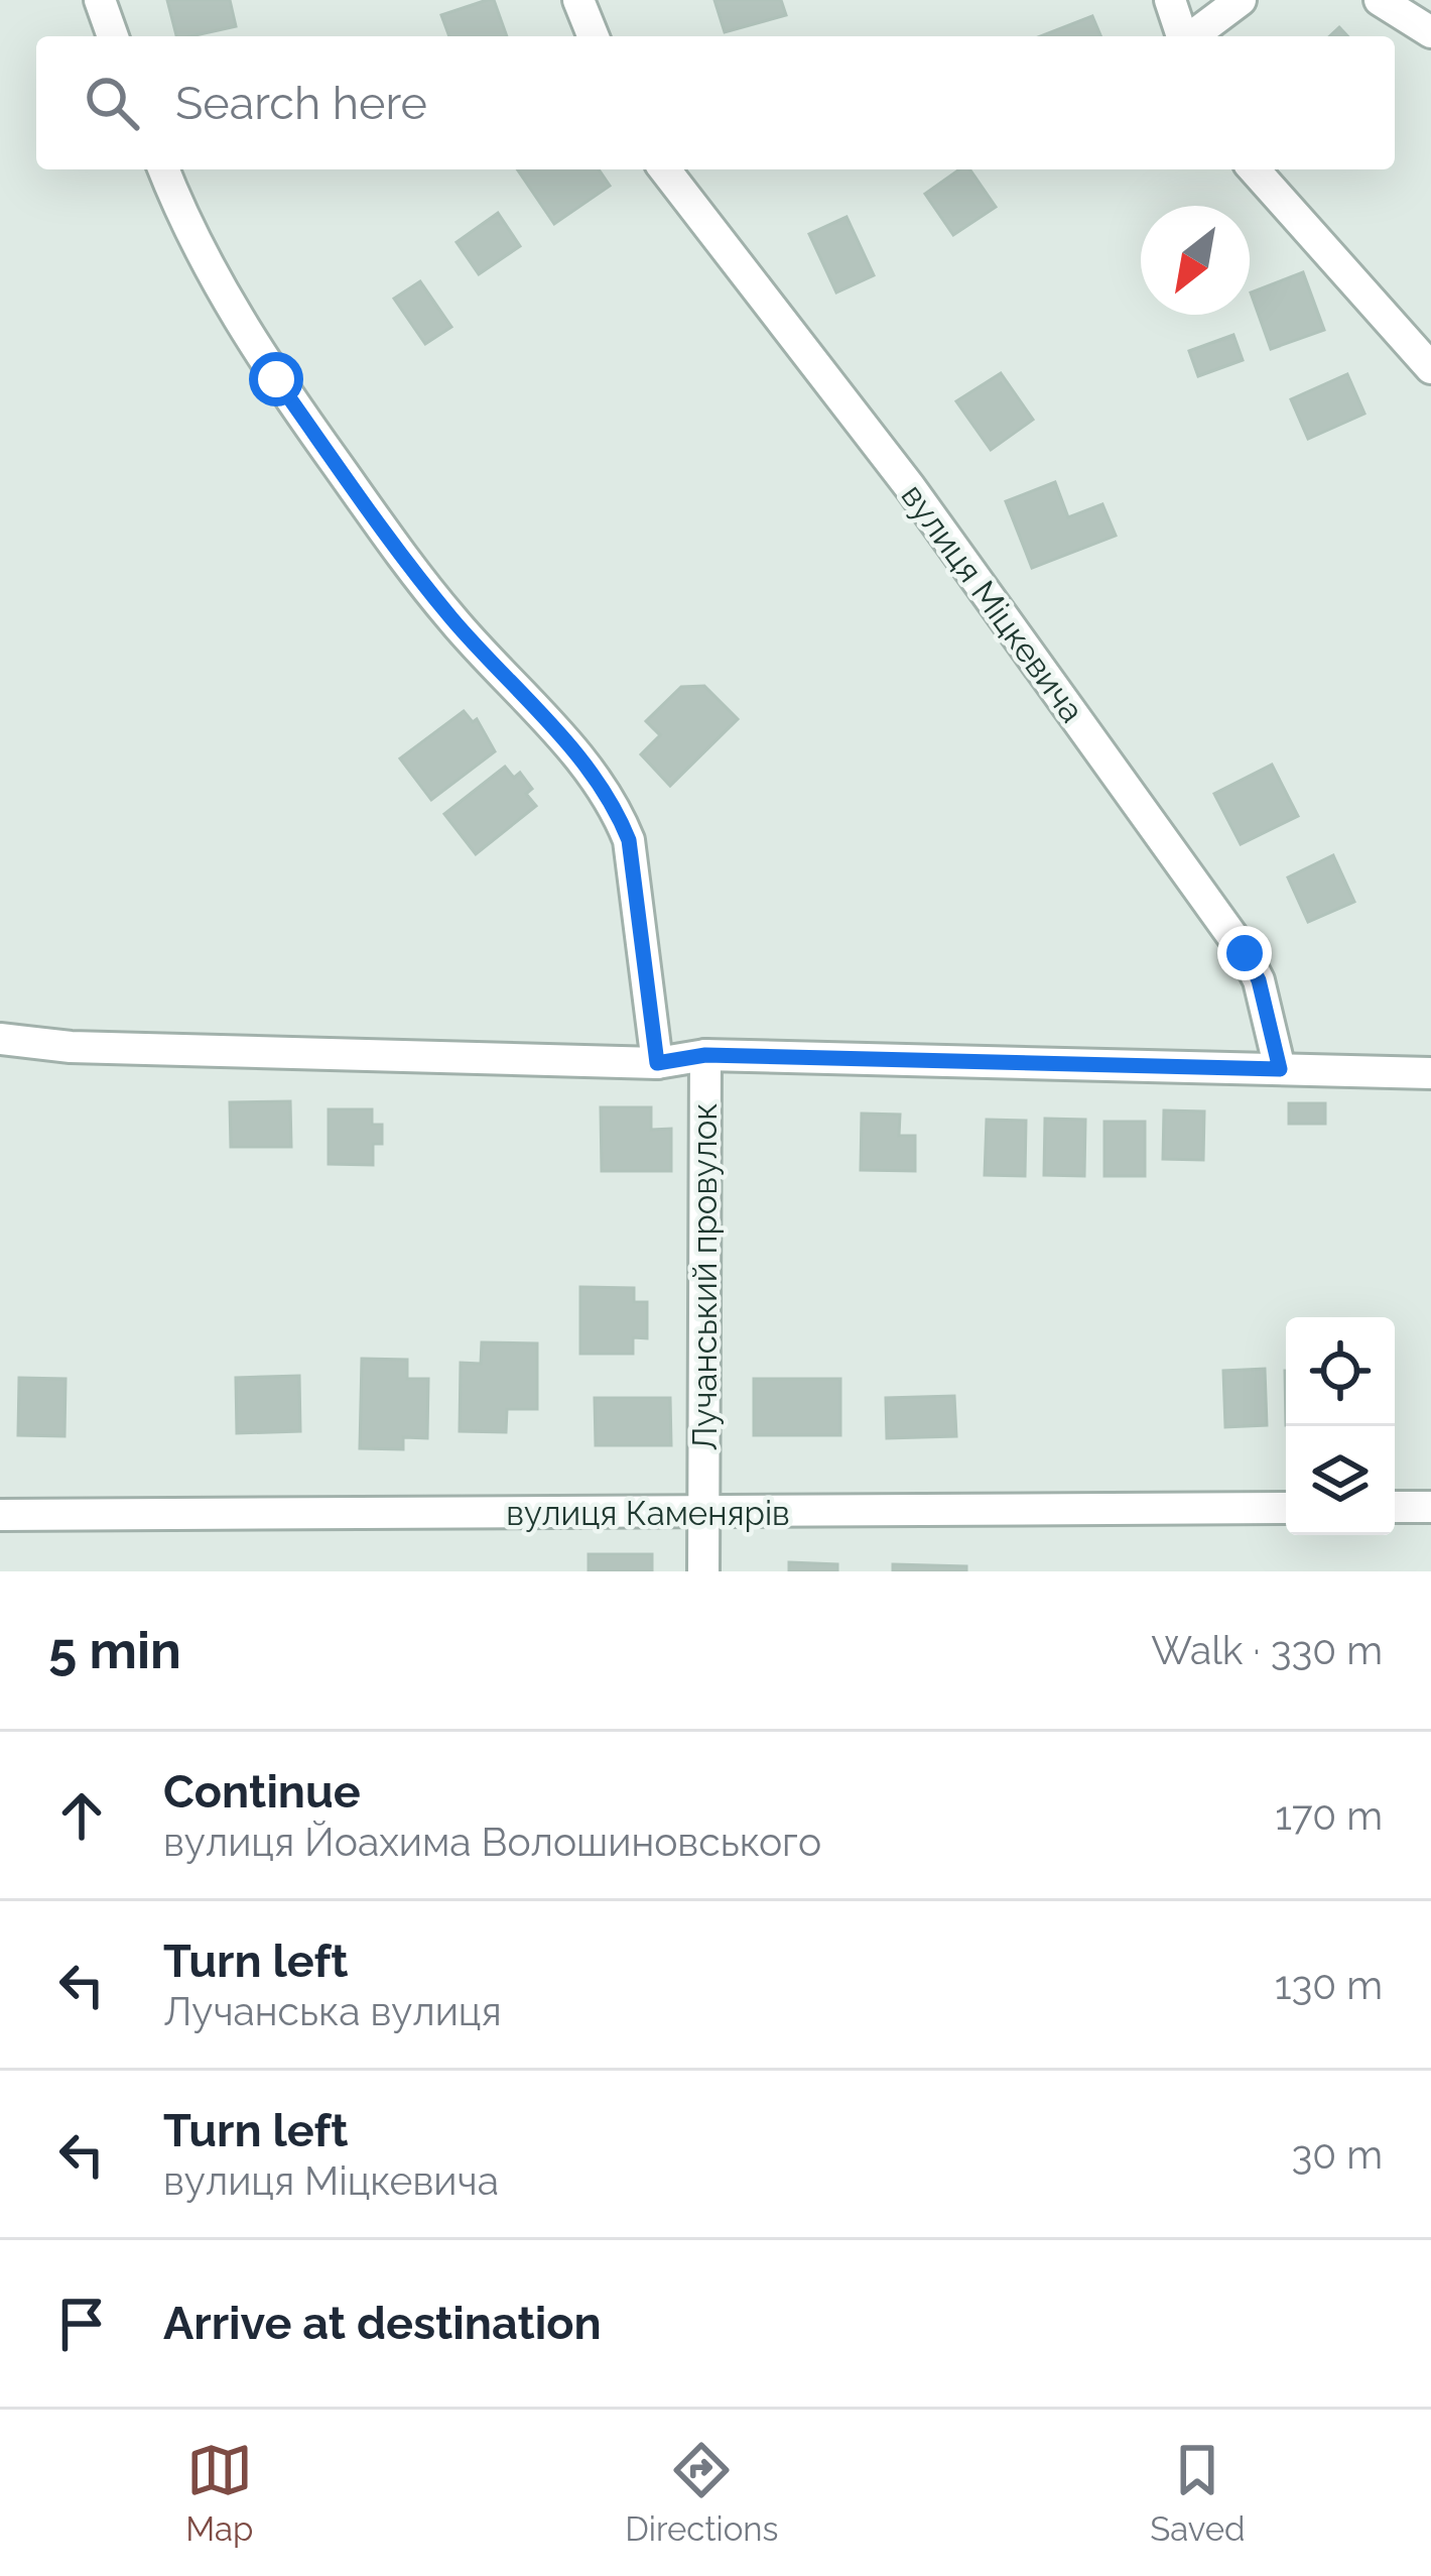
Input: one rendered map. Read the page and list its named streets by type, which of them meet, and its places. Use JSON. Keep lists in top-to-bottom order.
{
  "streets": {
    "street": ["вулиця Міцкевича", "Лучанський провулок", "вулиця Каменярів"]
  },
  "crossings": [
    ["Лучанський провулок", "вулиця Каменярів"]
  ],
  "north": "bottom left",
  "page": {
    "search": "Search here",
    "heading": ["5 min", "Walk · 330 m"],
    "list": [
      ["Continue", "вулиця Йоахима Волошиновського", "170 m"],
      ["Turn left", "Лучанська вулиця", "130 m"],
      ["Turn left", "вулиця Міцкевича", "30 m"],
      "Arrive at destination"
    ],
    "nav": ["Map", "Directions", "Saved"]
  }
}
